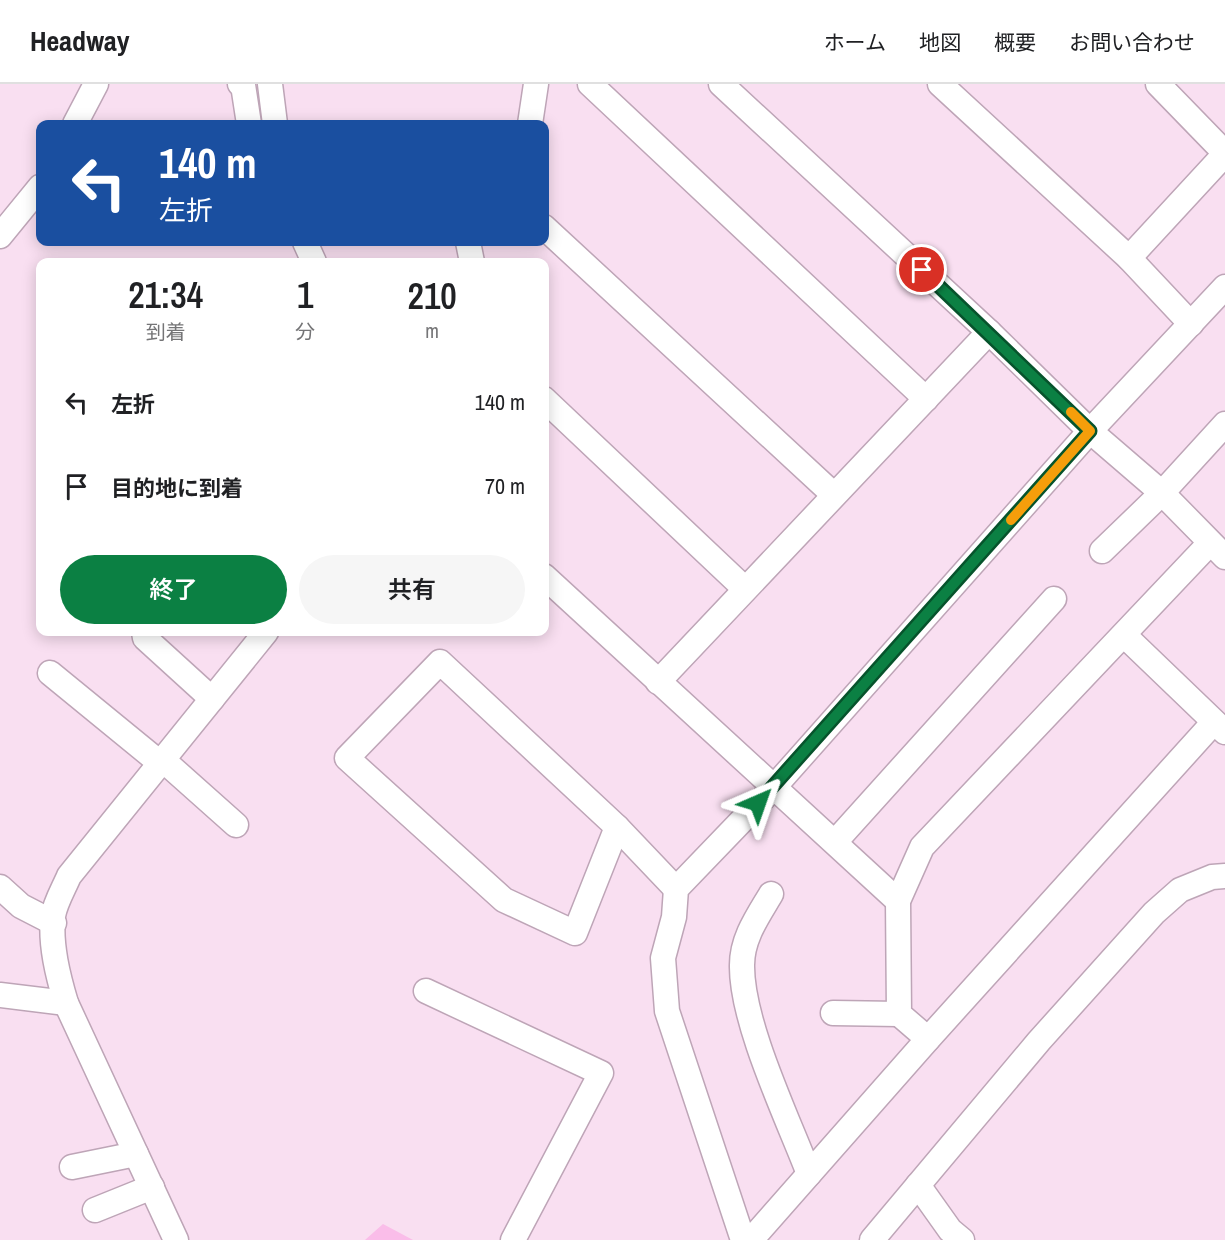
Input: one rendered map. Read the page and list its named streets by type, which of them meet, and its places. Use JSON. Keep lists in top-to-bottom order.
{
  "page": {
    "header": "Headway",
    "nav": [
      "ホーム",
      "地図",
      "概要",
      "お問い合わせ"
    ],
    "turn": ["140 m", "左折"],
    "eta": [
      "21:34",
      "到着",
      "1",
      "分",
      "210",
      "m"
    ],
    "list": [
      {
        "name": "左折",
        "value": "140 m"
      },
      {
        "name": "目的地に到着",
        "value": "70 m"
      }
    ],
    "buttons": ["終了", "共有"]
  }
}
